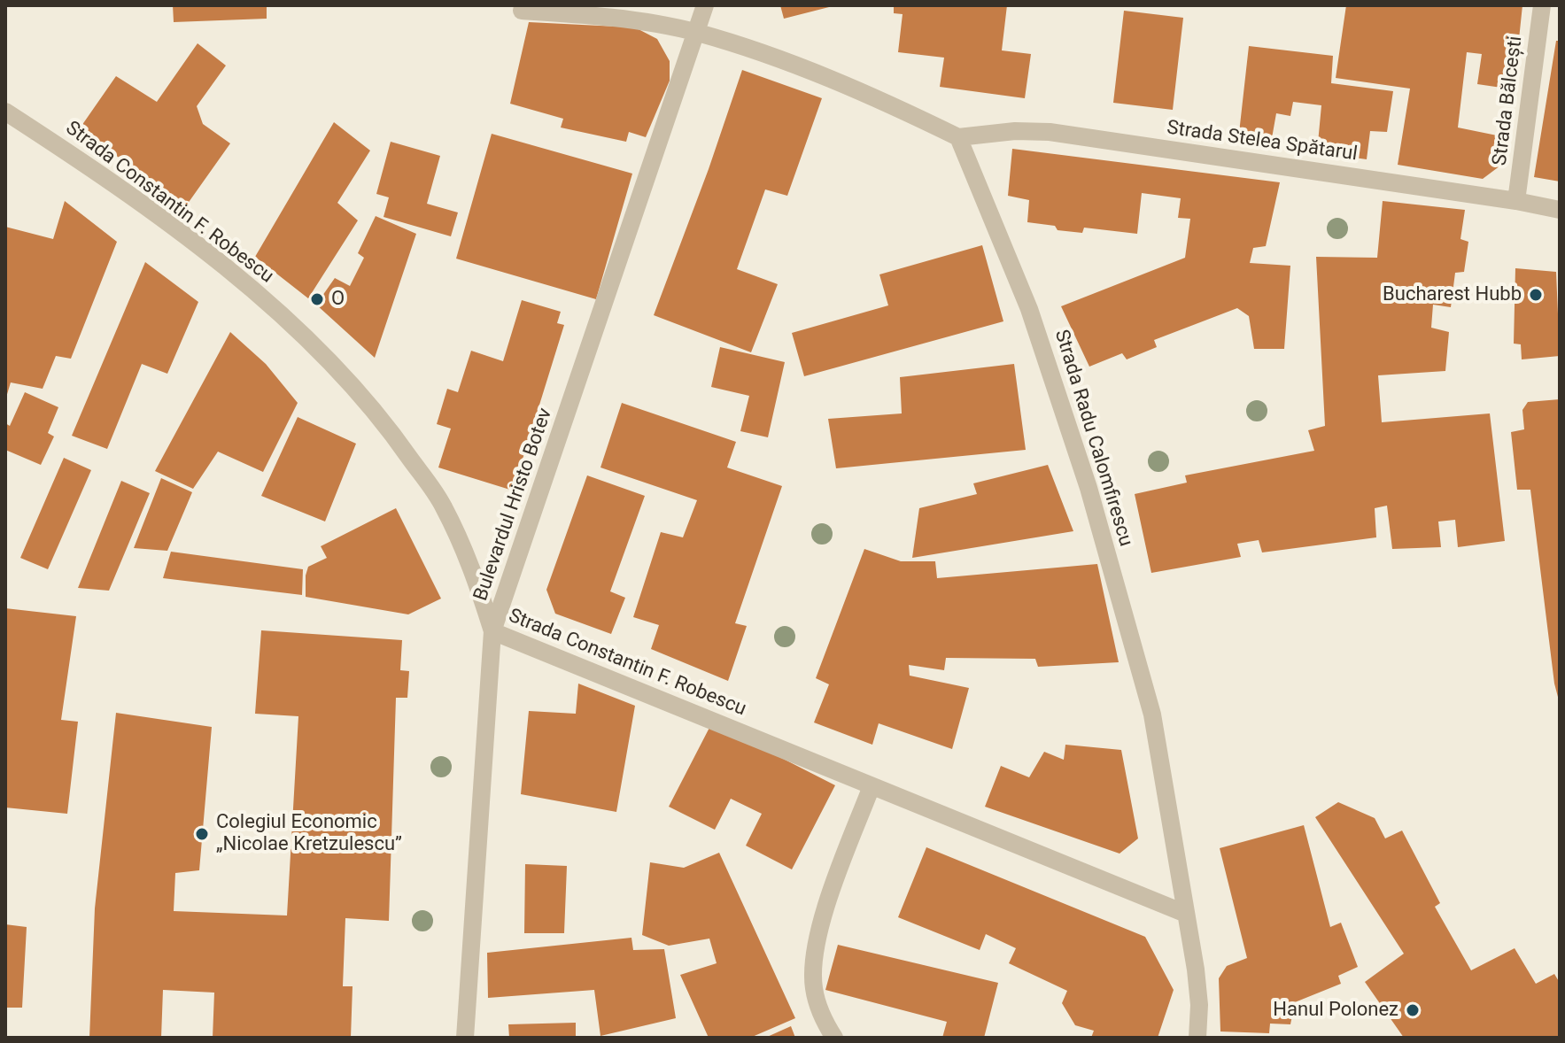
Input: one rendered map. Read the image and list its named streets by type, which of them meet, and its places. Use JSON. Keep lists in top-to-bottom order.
{
  "streets": {
    "street": [
      "Strada Bălcești",
      "Strada Stelea Spătarul",
      "Strada Constantin F. Robescu",
      "Strada Radu Calomfirescu",
      "Bulevardul Hristo Botev"
    ]
  },
  "crossings": [
    ["Strada Bălcești", "Strada Stelea Spătarul"],
    ["Strada Stelea Spătarul", "Strada Radu Calomfirescu"],
    ["Strada Constantin F. Robescu", "Strada Radu Calomfirescu"],
    ["Strada Constantin F. Robescu", "Bulevardul Hristo Botev"]
  ],
  "places": [
    "Bucharest Hubb",
    "O",
    "Colegiul Economic „Nicolae Kretzulescu”",
    "Hanul Polonez"
  ]
}
